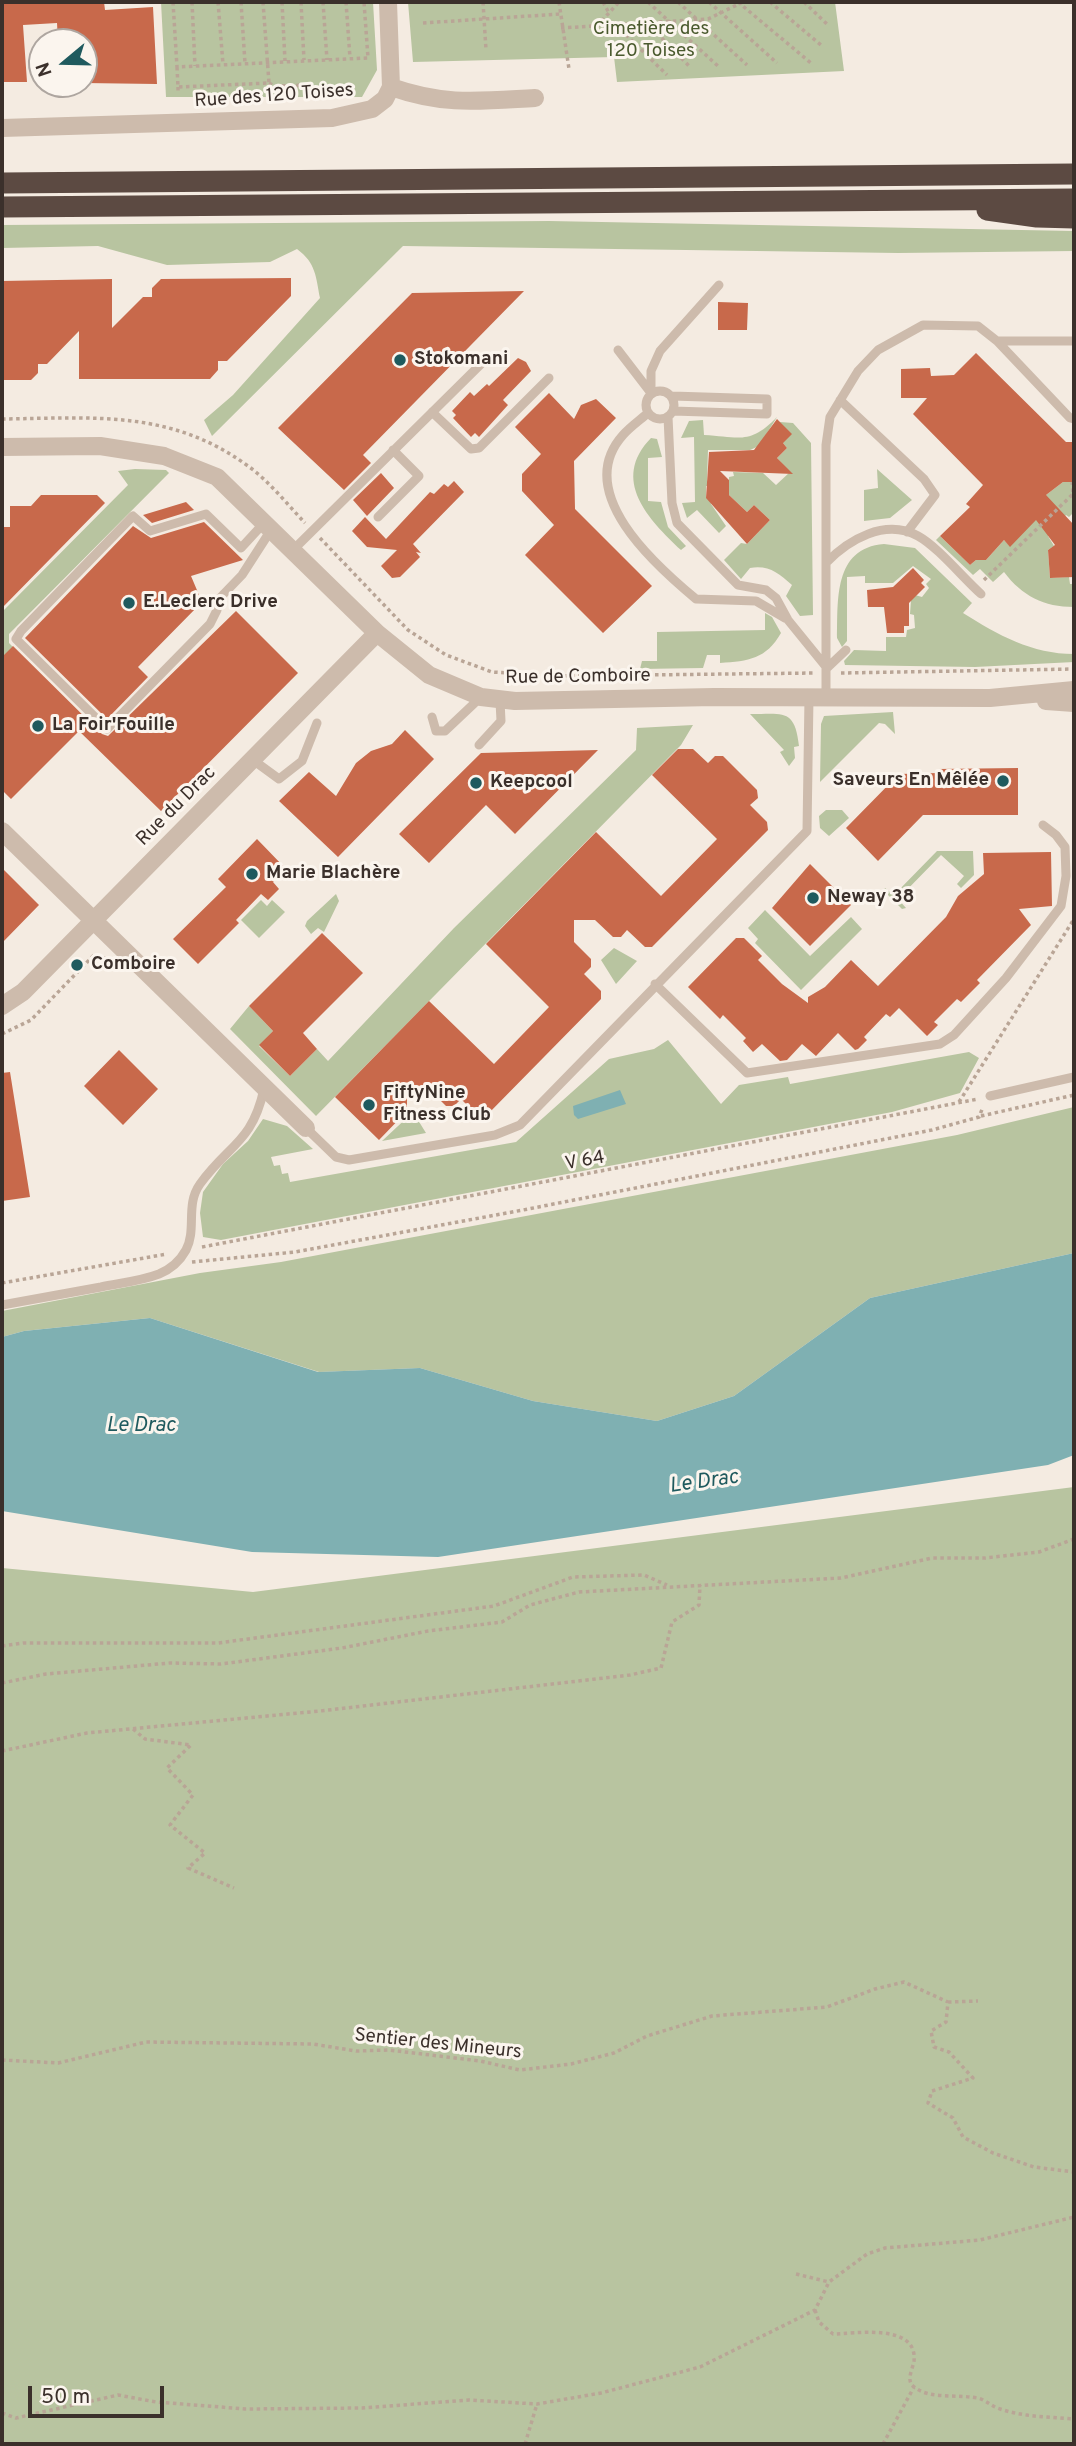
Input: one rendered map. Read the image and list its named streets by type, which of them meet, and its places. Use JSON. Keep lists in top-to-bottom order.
{
  "streets": {
    "street": ["Rue des 120 Toises", "Rue de Comboire", "Rue du Drac"],
    "path": ["V 64", "Sentier des Mineurs"]
  },
  "crossings": [
    ["Rue de Comboire", "Rue du Drac"]
  ],
  "water": ["Le Drac"],
  "parks": ["Cimetière des 120 Toises"],
  "places": [
    "Stokomani",
    "E.Leclerc Drive",
    "La Foir'Fouille",
    "Saveurs En Mêlée",
    "Keepcool",
    "Marie Blachère",
    "Neway 38",
    "Comboire",
    "FiftyNine Fitness Club"
  ],
  "scale_bar": "50 m",
  "north": "left"
}
